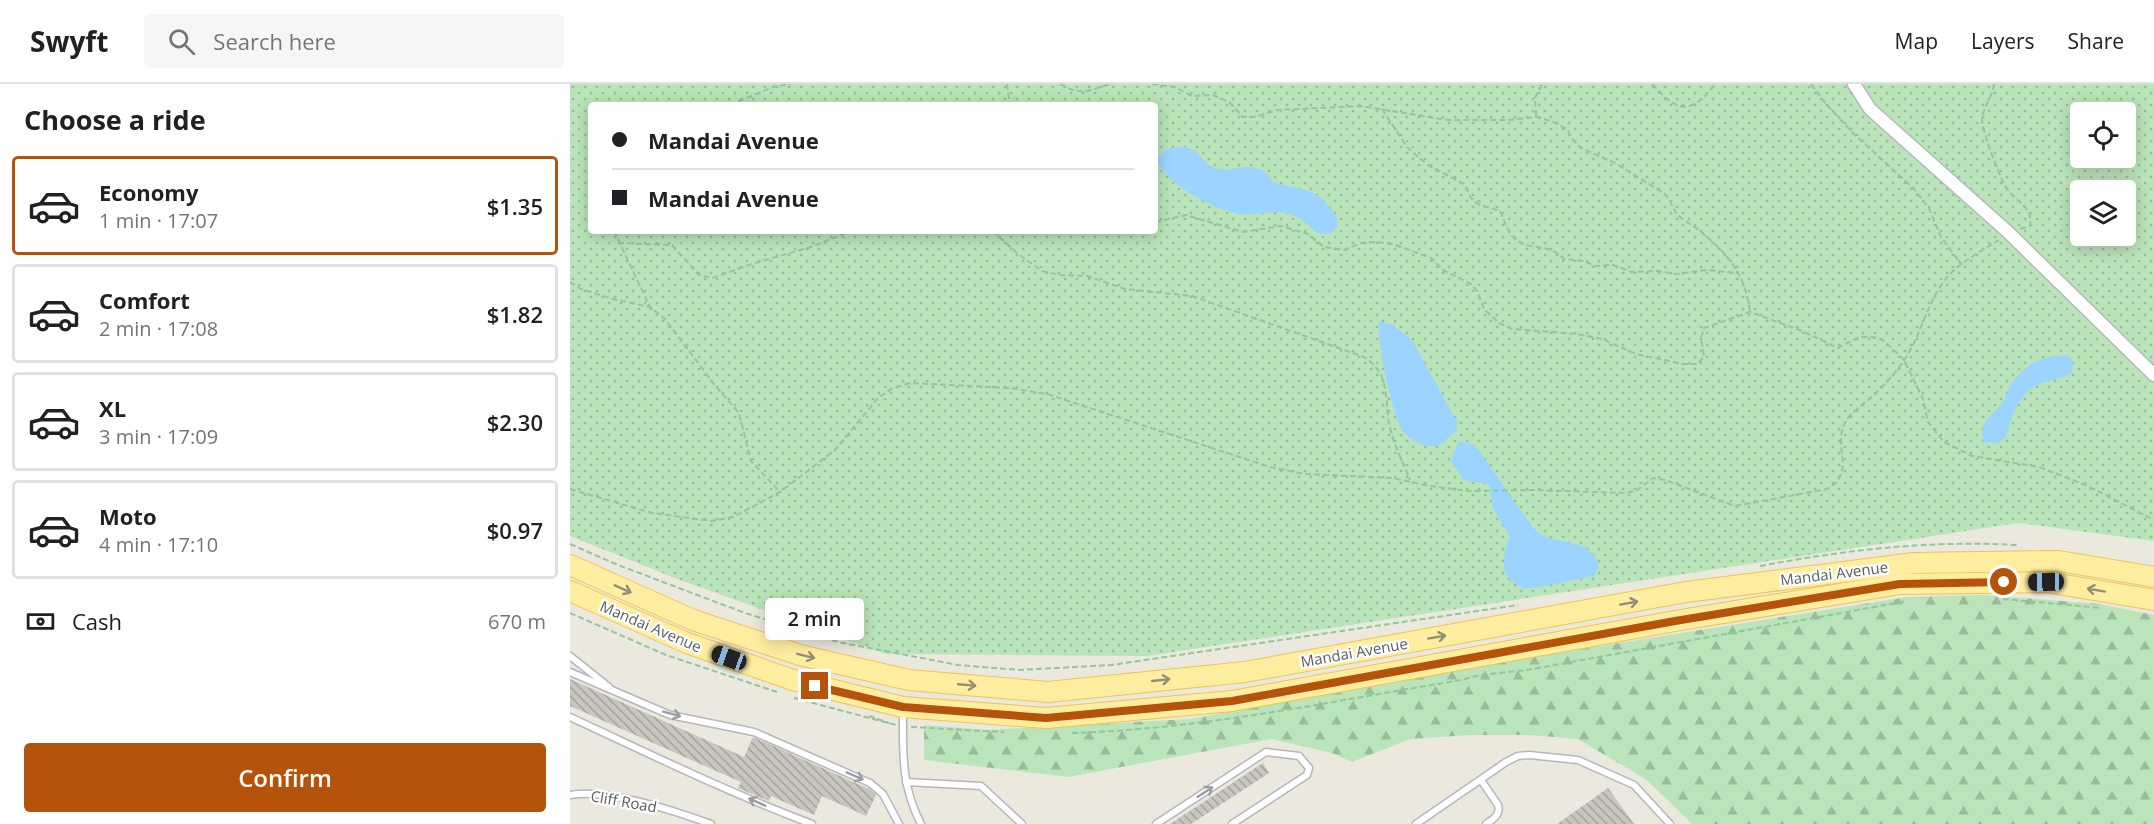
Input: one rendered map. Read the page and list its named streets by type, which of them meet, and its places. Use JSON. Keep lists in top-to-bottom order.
{
  "streets": {
    "main road": ["Mandai Avenue"],
    "lane": ["Cliff Road"]
  },
  "page": {
    "header": "Swyft",
    "search": "Search here",
    "nav": ["Map", "Layers", "Share"],
    "heading": "Choose a ride",
    "banner": ["Mandai Avenue", "Mandai Avenue"],
    "list": [
      {
        "name": "Economy",
        "note": "1 min · 17:07",
        "value": "$1.35"
      },
      {
        "name": "Comfort",
        "note": "2 min · 17:08",
        "value": "$1.82"
      },
      {
        "name": "XL",
        "note": "3 min · 17:09",
        "value": "$2.30"
      },
      {
        "name": "Moto",
        "note": "4 min · 17:10",
        "value": "$0.97"
      }
    ],
    "pay": ["Cash", "670 m"],
    "bubble": "2 min",
    "buttons": "Confirm"
  }
}
